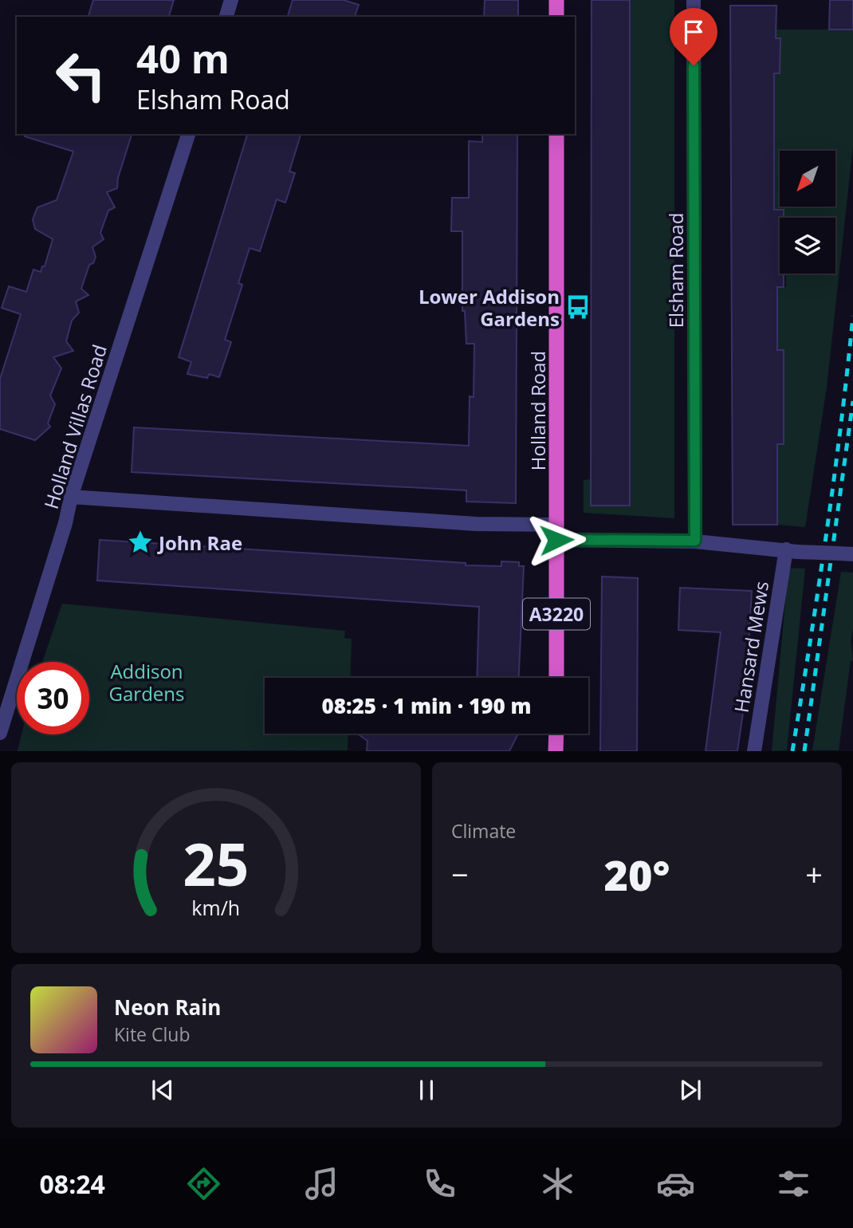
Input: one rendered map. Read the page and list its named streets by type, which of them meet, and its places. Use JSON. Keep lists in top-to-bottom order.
{
  "streets": {
    "highway": ["Holland Road", "A3220"],
    "street": ["Elsham Road", "Holland Villas Road", "Hansard Mews"]
  },
  "parks": ["Addison Gardens"],
  "places": {
    "bus stop": ["Lower Addison Gardens"],
    "place": ["John Rae"]
  },
  "north": "bottom left",
  "page": {
    "turn": ["40 m", "Elsham Road"],
    "limit": "30",
    "trip": "08:25 · 1 min · 190 m",
    "tile": "Climate",
    "heat": ["−", "20°", "+"],
    "song": ["Neon Rain", "Kite Club"],
    "tabs": "08:24",
    "gauge": ["25", "km/h"]
  }
}
